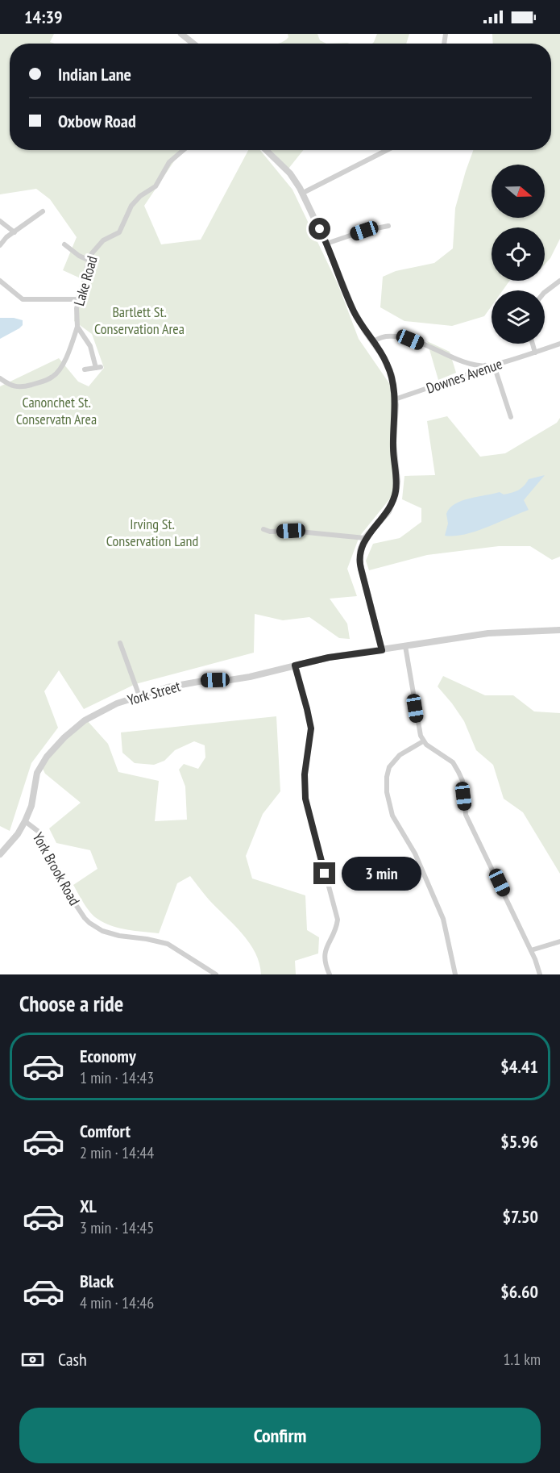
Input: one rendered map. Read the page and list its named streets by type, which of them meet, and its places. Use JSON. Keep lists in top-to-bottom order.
{
  "streets": {
    "street": [
      "Lake Road",
      "Downes Avenue",
      "York Street",
      "York Brook Road"
    ]
  },
  "crossings": [
    ["York Street", "York Brook Road"]
  ],
  "parks": ["Bartlett St. Conservation Area", "Canonchet St. Conservatn Area", "Irving St. Conservation Land"],
  "north": "right",
  "page": {
    "status": "14:39",
    "banner": ["Indian Lane", "Oxbow Road"],
    "bubble": "3 min",
    "heading": "Choose a ride",
    "list": [
      {
        "name": "Economy",
        "note": "1 min · 14:43",
        "value": "$4.41"
      },
      {
        "name": "Comfort",
        "note": "2 min · 14:44",
        "value": "$5.96"
      },
      {
        "name": "XL",
        "note": "3 min · 14:45",
        "value": "$7.50"
      },
      {
        "name": "Black",
        "note": "4 min · 14:46",
        "value": "$6.60"
      }
    ],
    "pay": ["Cash", "1.1 km"],
    "buttons": "Confirm"
  }
}
